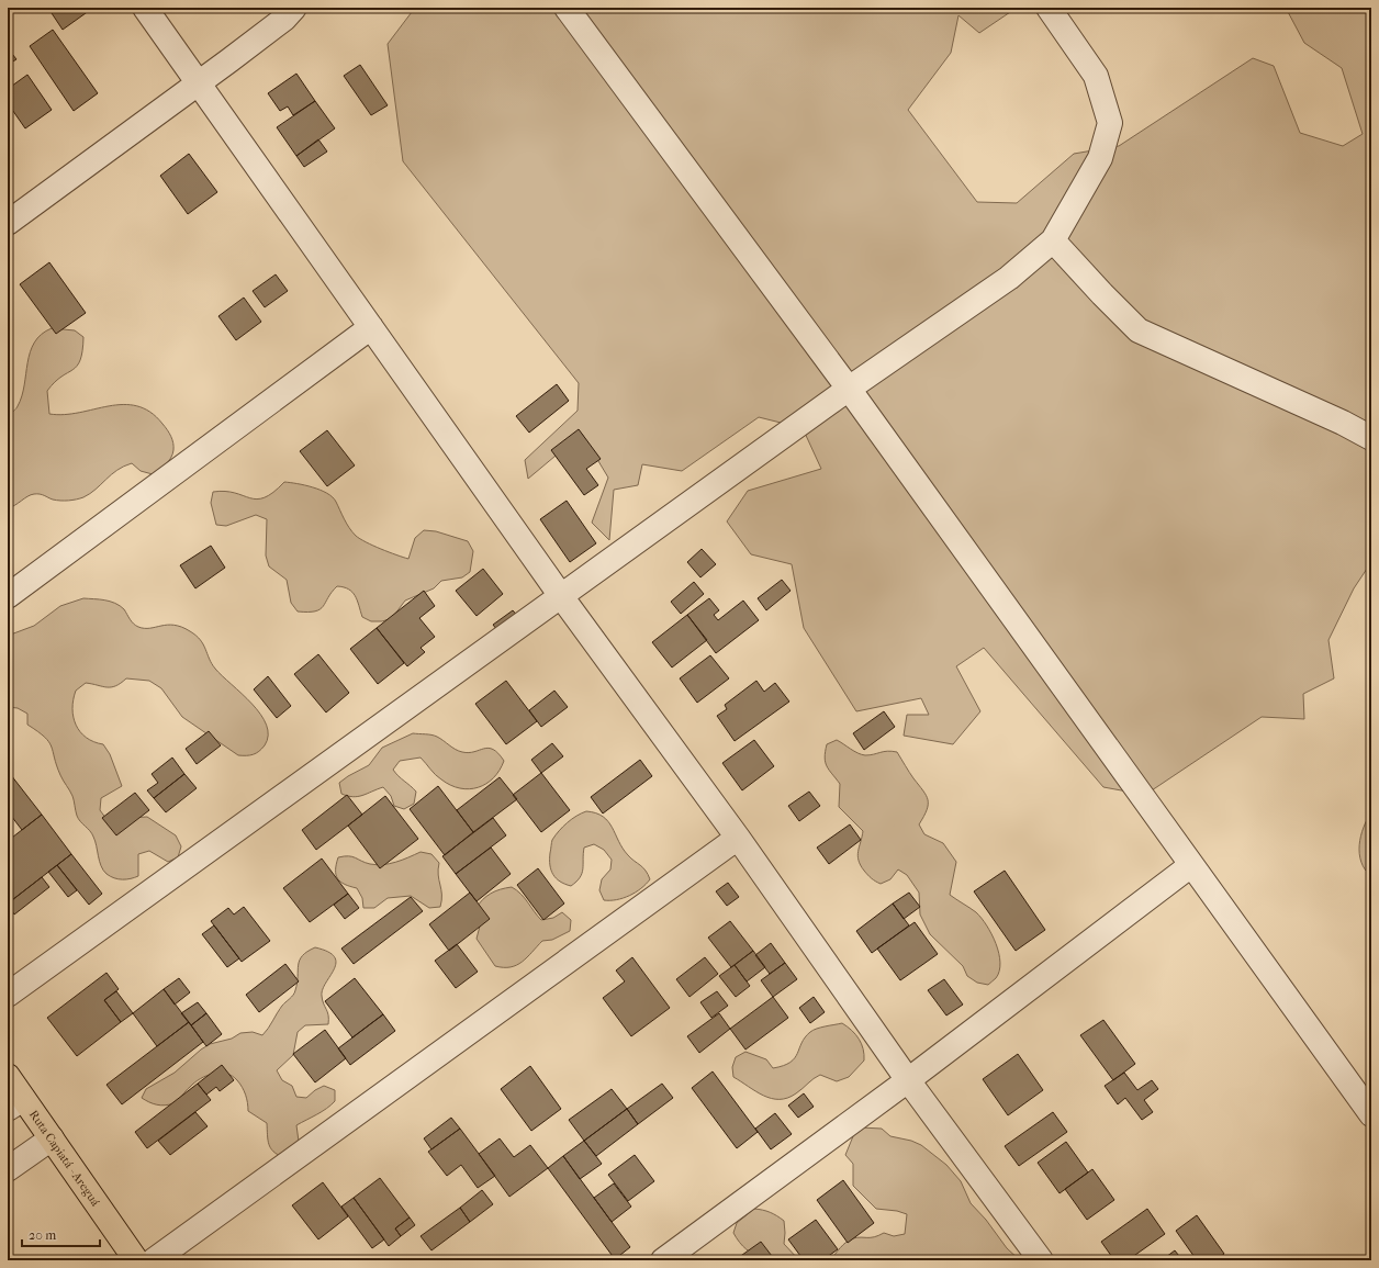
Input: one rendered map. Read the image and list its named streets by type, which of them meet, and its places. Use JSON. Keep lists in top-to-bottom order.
{
  "streets": {
    "main road": ["Ruta Capiatá - Areguá"]
  },
  "scale_bar": "20 m"
}
